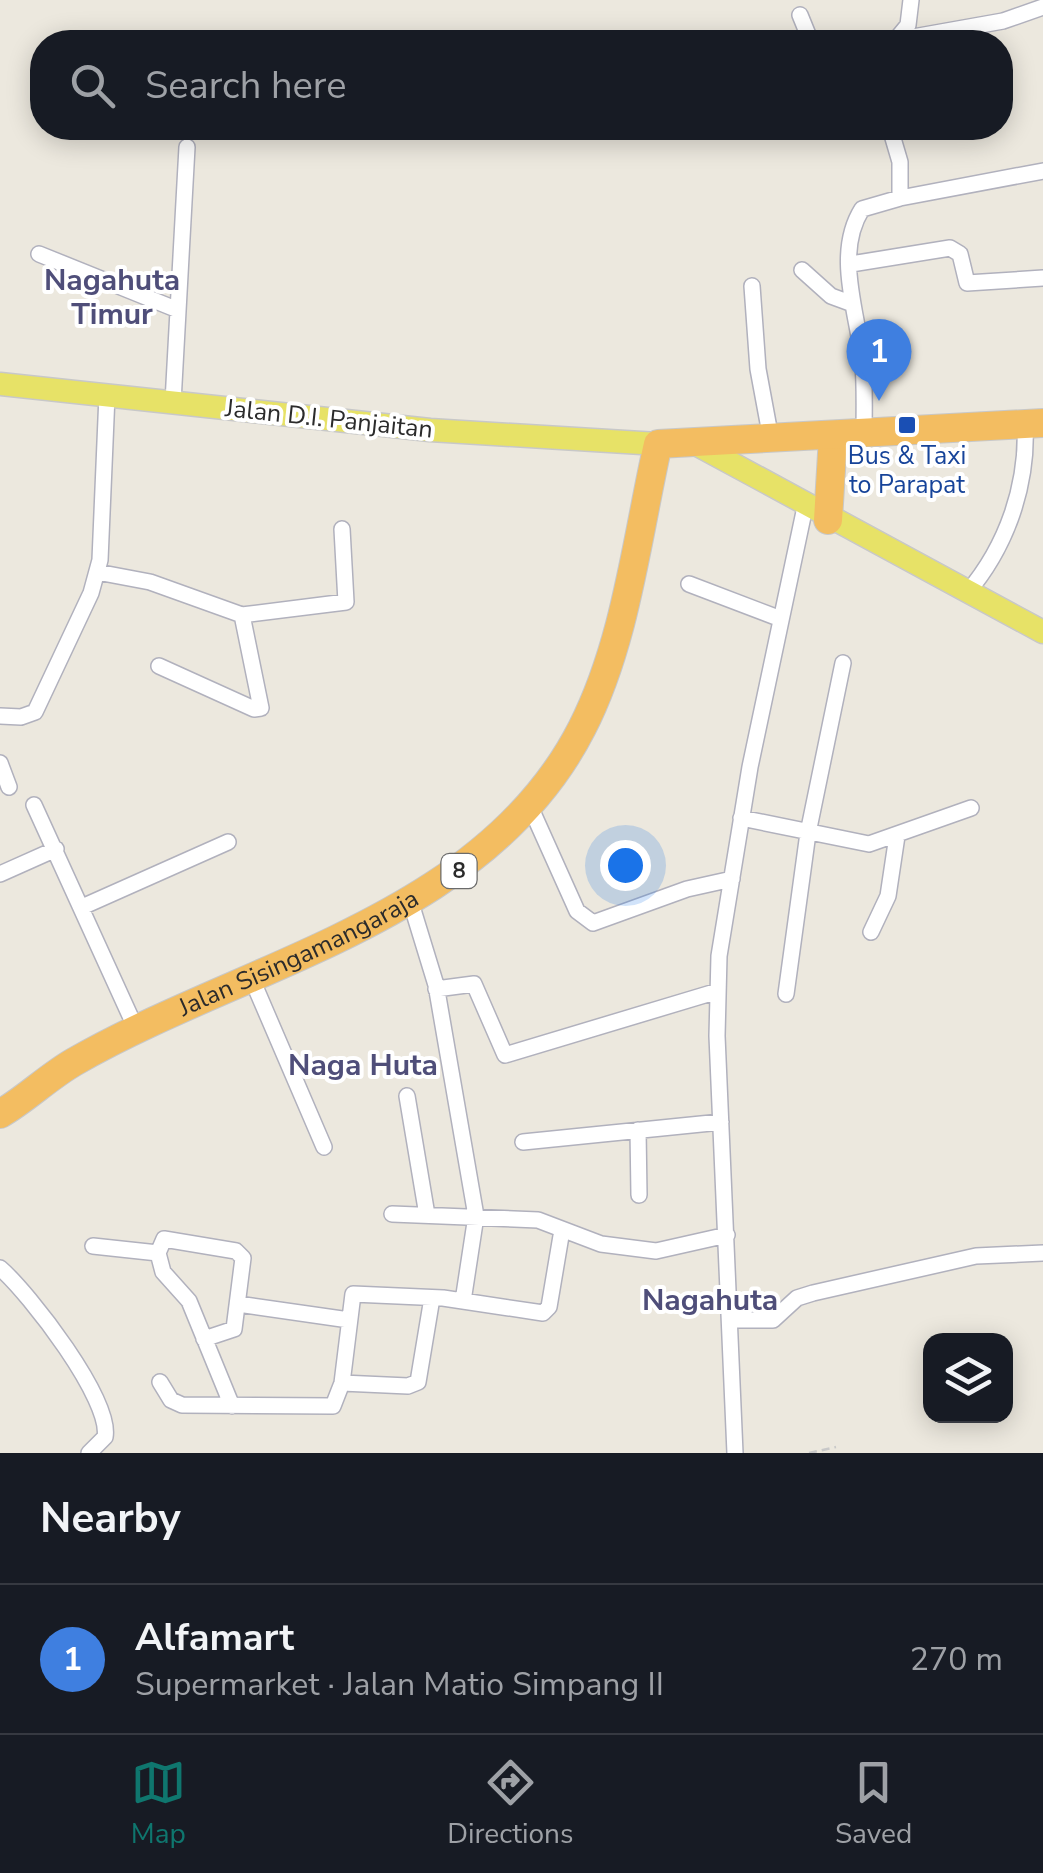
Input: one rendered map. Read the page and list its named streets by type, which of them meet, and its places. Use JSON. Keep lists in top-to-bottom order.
{
  "streets": {
    "highway": ["8", "Jalan Sisingamangaraja"],
    "main road": ["Jalan D.I. Panjaitan"]
  },
  "crossings": [
    ["Jalan D.I. Panjaitan", "Jalan Sisingamangaraja"]
  ],
  "districts": ["Nagahuta Timur", "Naga Huta", "Nagahuta"],
  "places": {
    "transit": ["Bus & Taxi to Parapat"]
  },
  "page": {
    "search": "Search here",
    "pins": "1",
    "heading": "Nearby",
    "list": [
      {
        "mark": "1",
        "name": "Alfamart",
        "note": "Supermarket · Jalan Matio Simpang II",
        "value": "270 m"
      }
    ],
    "nav": ["Map", "Directions", "Saved"]
  }
}
